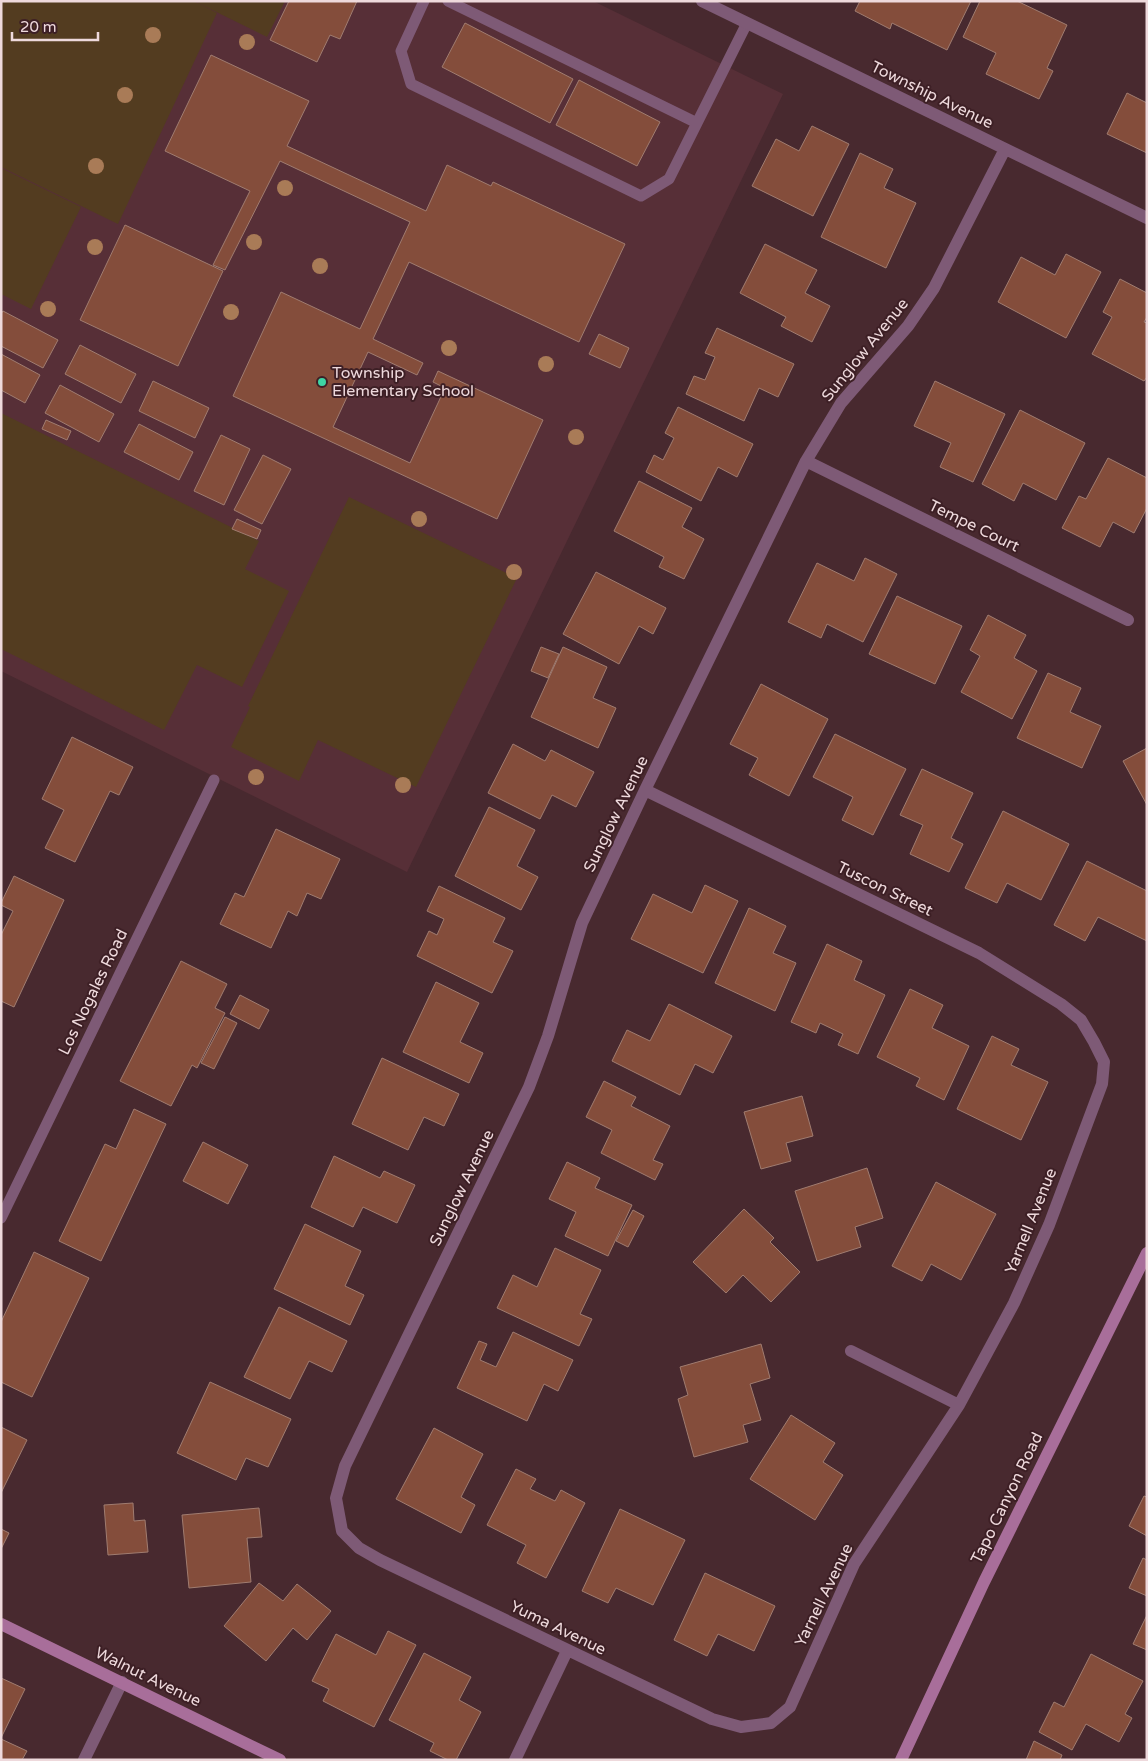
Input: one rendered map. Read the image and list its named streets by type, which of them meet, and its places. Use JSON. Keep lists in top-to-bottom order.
{
  "streets": {
    "main road": ["Tapo Canyon Road", "Walnut Avenue"],
    "street": [
      "Township Avenue",
      "Sunglow Avenue",
      "Tempe Court",
      "Tuscon Street",
      "Yarnell Avenue",
      "Yuma Avenue"
    ],
    "lane": ["Los Nogales Road"]
  },
  "crossings": [
    ["Township Avenue", "Sunglow Avenue"],
    ["Sunglow Avenue", "Tempe Court"],
    ["Sunglow Avenue", "Tuscon Street"],
    ["Sunglow Avenue", "Yuma Avenue"],
    ["Tuscon Street", "Yarnell Avenue"],
    ["Yarnell Avenue", "Yuma Avenue"]
  ],
  "places": ["Township Elementary School"],
  "scale_bar": "20 m"
}
